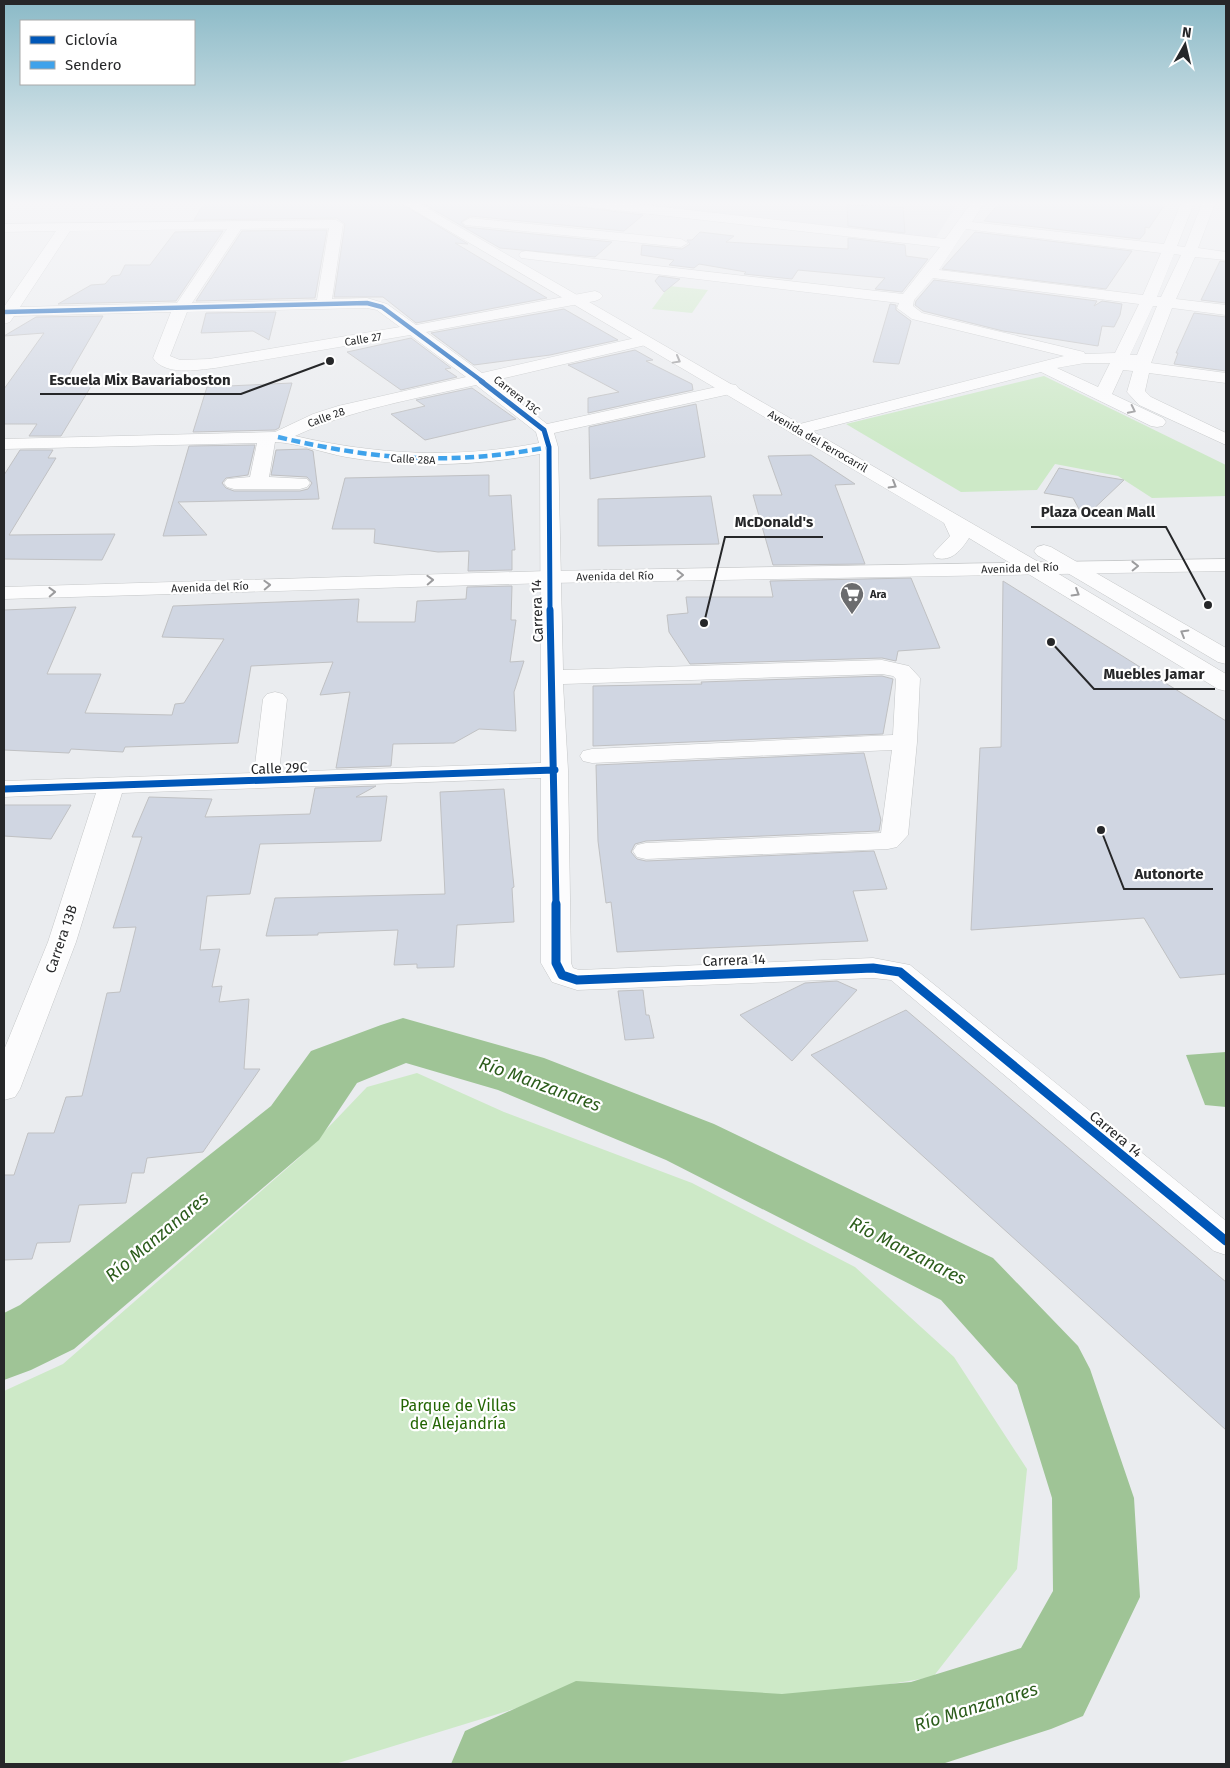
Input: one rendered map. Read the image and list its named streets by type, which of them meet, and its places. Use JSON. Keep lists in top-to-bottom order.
{
  "streets": {
    "street": [
      "Calle 27",
      "Carrera 13C",
      "Calle 28",
      "Avenida del Ferrocarril",
      "Calle 28A",
      "Avenida del Río",
      "Carrera 14",
      "Calle 29C",
      "Carrera 13B"
    ]
  },
  "crossings": [
    ["Calle 27", "Carrera 13C"],
    ["Calle 27", "Avenida del Ferrocarril"],
    ["Carrera 13C", "Calle 28"],
    ["Carrera 13C", "Calle 28A"],
    ["Calle 28", "Avenida del Ferrocarril"],
    ["Calle 28", "Calle 28A"],
    ["Avenida del Ferrocarril", "Calle 28A"],
    ["Avenida del Ferrocarril", "Avenida del Río"],
    ["Avenida del Río", "Carrera 14"],
    ["Carrera 14", "Calle 29C"],
    ["Calle 29C", "Carrera 13B"]
  ],
  "water": ["Río Manzanares"],
  "parks": ["Parque de Villas de Alejandría"],
  "places": {
    "other": [
      "Escuela Mix Bavariaboston",
      "Plaza Ocean Mall",
      "McDonald's",
      "Muebles Jamar",
      "Autonorte"
    ],
    "supermarket": ["Ara"]
  },
  "legend": ["Ciclovía", "Sendero"],
  "north": "top"
}
